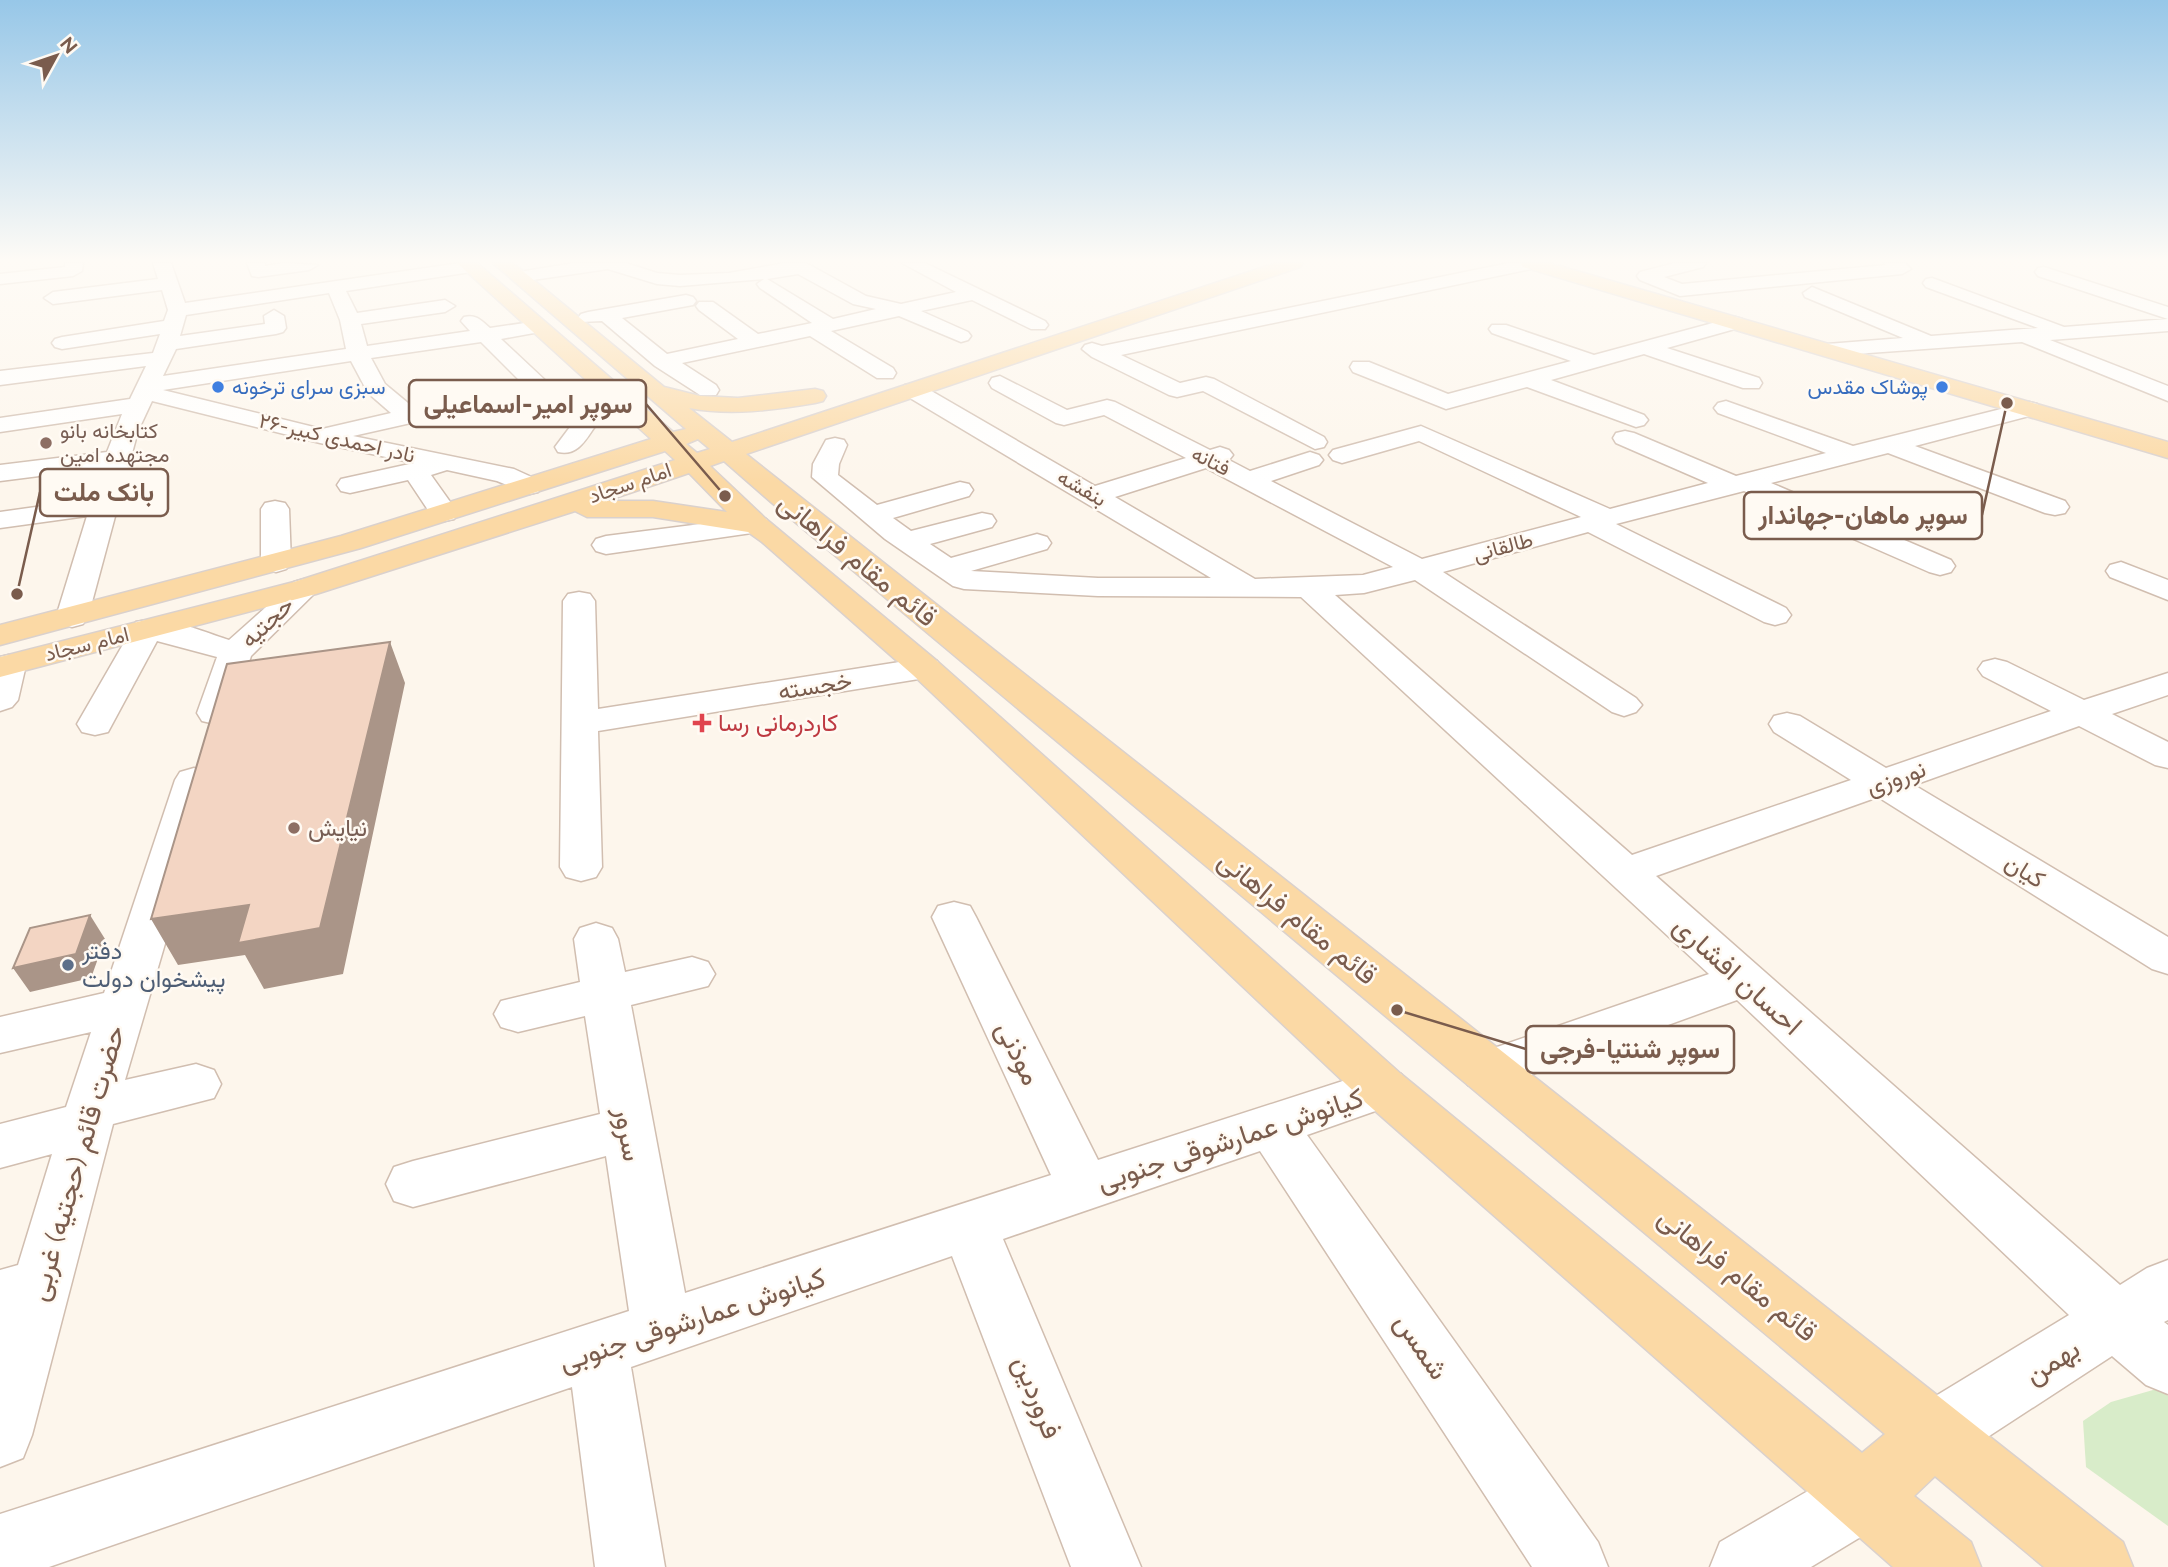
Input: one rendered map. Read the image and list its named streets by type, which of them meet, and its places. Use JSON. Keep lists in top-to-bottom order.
{
  "streets": {
    "main road": ["امام سجاد", "قائم مقام فراهانی"],
    "street": [
      "۲۶-نادر احمدی کبیر",
      "فتانه",
      "بنفشه",
      "طالقانی",
      "حجتیه",
      "خجسته",
      "نوروزی",
      "کیان",
      "احسان افشاری",
      "موذنی",
      "سرور",
      "کیانوش عمارشوقی جنوبی",
      "حضرت قائم (حجتیه) غربی",
      "شمس",
      "بهمن",
      "فروردین"
    ]
  },
  "crossings": [
    ["۲۶-نادر احمدی کبیر", "امام سجاد"],
    ["فتانه", "طالقانی"],
    ["امام سجاد", "بنفشه"],
    ["امام سجاد", "قائم مقام فراهانی"],
    ["امام سجاد", "حجتیه"],
    ["بنفشه", "طالقانی"],
    ["طالقانی", "احسان افشاری"],
    ["قائم مقام فراهانی", "خجسته"],
    ["قائم مقام فراهانی", "کیانوش عمارشوقی جنوبی"],
    ["قائم مقام فراهانی", "بهمن"],
    ["حجتیه", "حضرت قائم (حجتیه) غربی"],
    ["نوروزی", "کیان"],
    ["نوروزی", "احسان افشاری"],
    ["احسان افشاری", "بهمن"],
    ["موذنی", "کیانوش عمارشوقی جنوبی"],
    ["سرور", "کیانوش عمارشوقی جنوبی"],
    ["کیانوش عمارشوقی جنوبی", "شمس"],
    ["کیانوش عمارشوقی جنوبی", "فروردین"]
  ],
  "places": {
    "other": [
      "سبزی سرای ترخونه",
      "پوشاک مقدس",
      "سوپر ماهان-جهاندار",
      "کتابخانه بانو مجتهده امین",
      "سوپر امیر-اسماعیلی",
      "بانک ملت",
      "نیایش",
      "دفتر پیشخوان دولت",
      "سوپر شنتیا-فرجی"
    ],
    "health": ["کاردرمانی رسا"]
  },
  "north": "top right"
}
